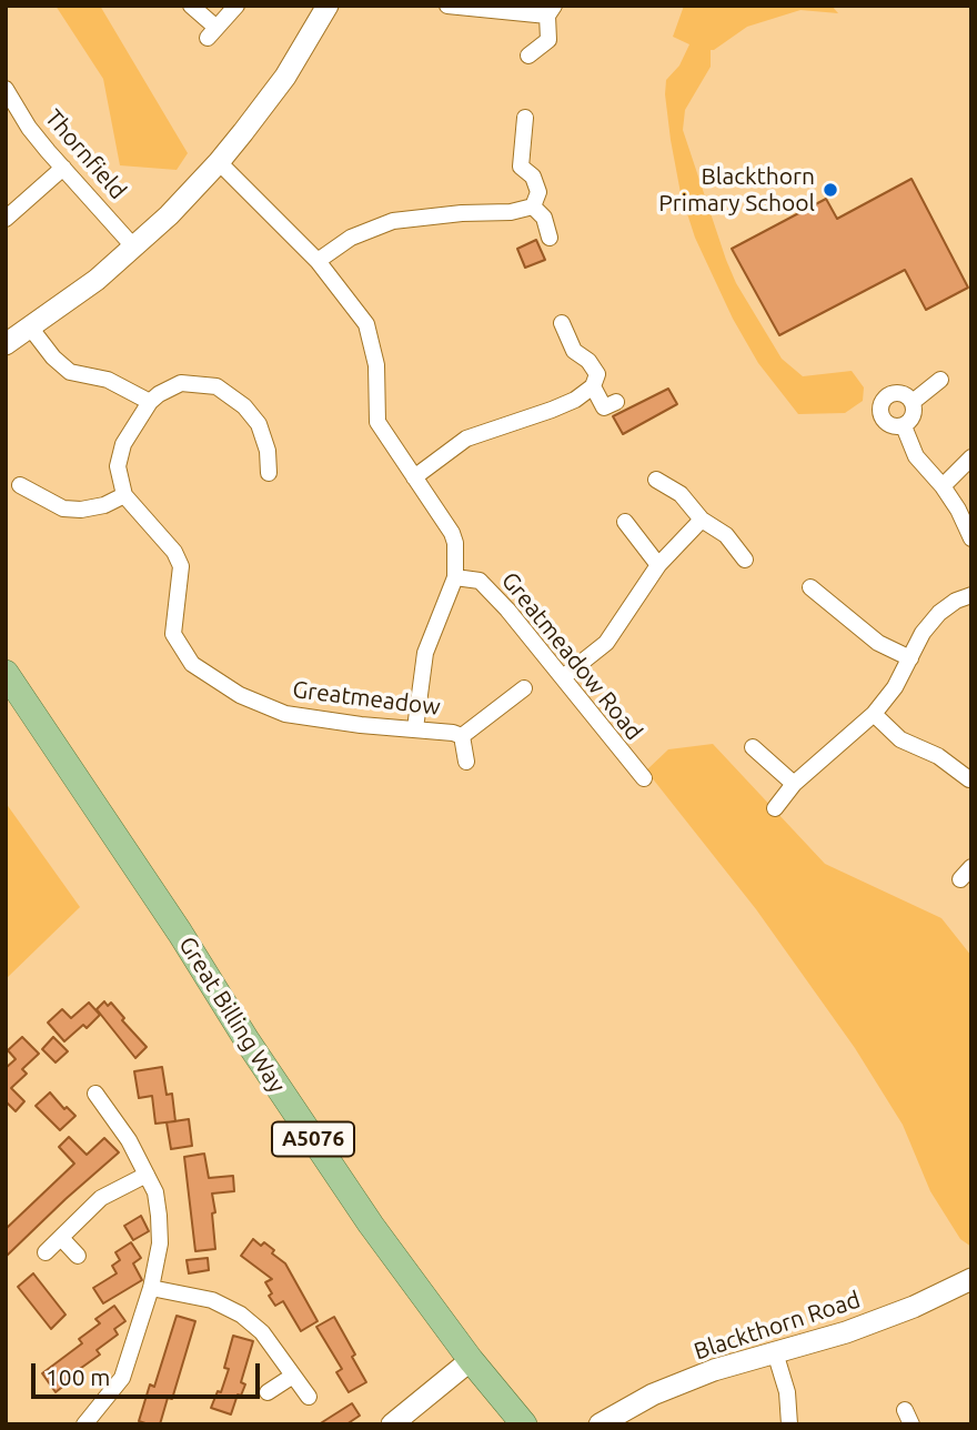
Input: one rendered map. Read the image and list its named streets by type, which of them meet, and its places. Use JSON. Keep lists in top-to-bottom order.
{
  "streets": {
    "main road": ["Great Billing Way", "A5076"],
    "street": [
      "Thornfield",
      "Greatmeadow Road",
      "Greatmeadow",
      "Blackthorn Road"
    ]
  },
  "places": ["Blackthorn Primary School"],
  "scale_bar": "100 m"
}
